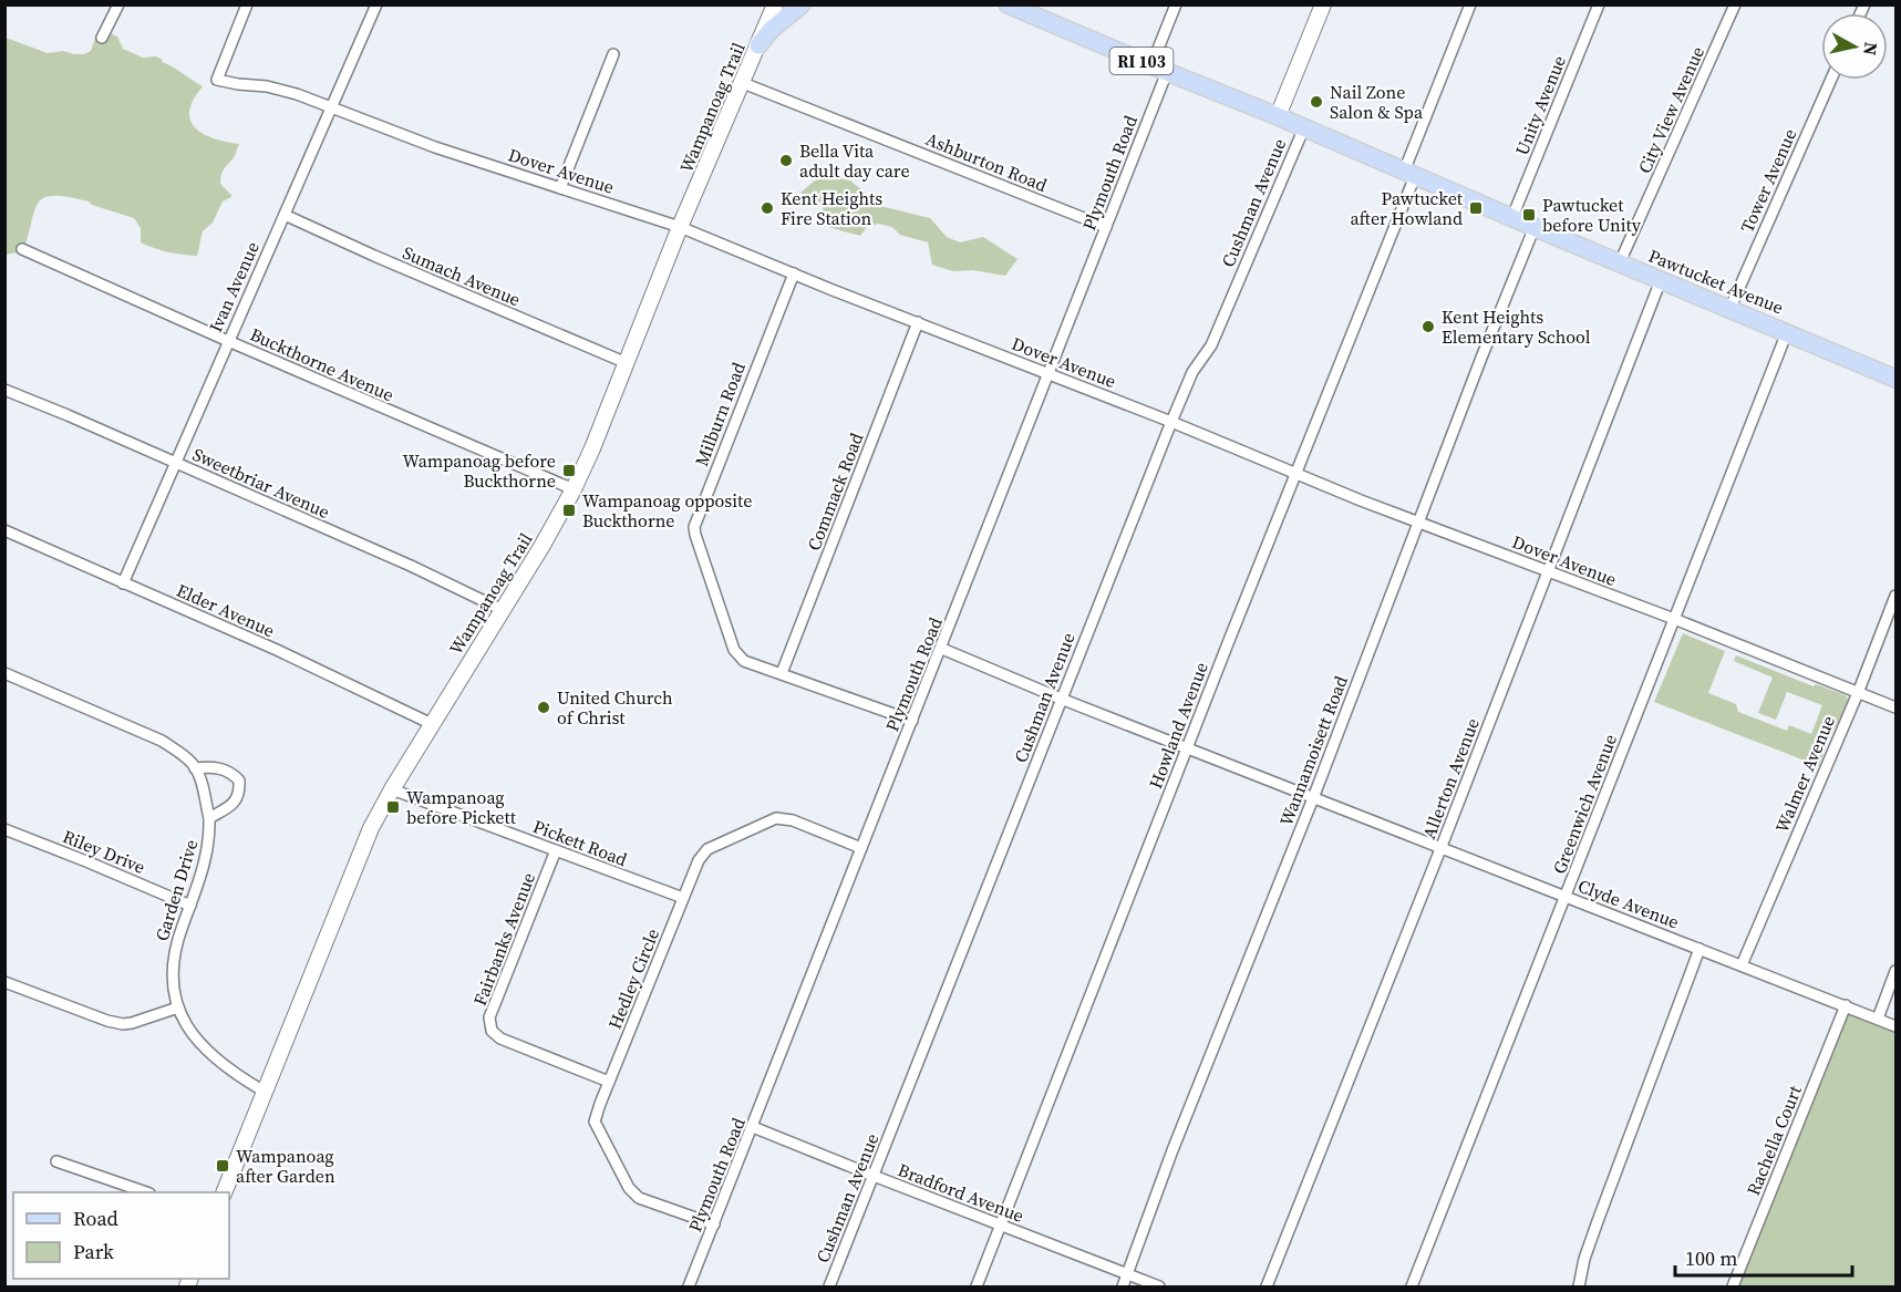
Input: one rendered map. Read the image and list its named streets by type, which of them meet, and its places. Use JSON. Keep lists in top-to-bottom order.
{
  "streets": {
    "main road": ["RI 103", "Wampanoag Trail", "Pawtucket Avenue"],
    "street": [
      "Unity Avenue",
      "City View Avenue",
      "Ashburton Road",
      "Dover Avenue",
      "Plymouth Road",
      "Tower Avenue",
      "Cushman Avenue",
      "Sumach Avenue",
      "Ivan Avenue",
      "Buckthorne Avenue",
      "Milburn Road",
      "Sweetbriar Avenue",
      "Commack Road",
      "Elder Avenue",
      "Howland Avenue",
      "Wannamoisett Road",
      "Walmer Avenue",
      "Allerton Avenue",
      "Greenwich Avenue",
      "Pickett Road",
      "Riley Drive",
      "Garden Drive",
      "Clyde Avenue",
      "Fairbanks Avenue",
      "Hedley Circle",
      "Rachella Court",
      "Bradford Avenue"
    ]
  },
  "crossings": [
    ["Unity Avenue", "Pawtucket Avenue"],
    ["Wampanoag Trail", "Ashburton Road"],
    ["Wampanoag Trail", "Dover Avenue"],
    ["Wampanoag Trail", "Sumach Avenue"],
    ["Wampanoag Trail", "Buckthorne Avenue"],
    ["Wampanoag Trail", "Sweetbriar Avenue"],
    ["Wampanoag Trail", "Elder Avenue"],
    ["Wampanoag Trail", "Pickett Road"],
    ["Wampanoag Trail", "Garden Drive"],
    ["City View Avenue", "Pawtucket Avenue"],
    ["Ashburton Road", "Plymouth Road"],
    ["Dover Avenue", "Plymouth Road"],
    ["Dover Avenue", "Cushman Avenue"],
    ["Dover Avenue", "Ivan Avenue"],
    ["Dover Avenue", "Milburn Road"],
    ["Dover Avenue", "Commack Road"],
    ["Dover Avenue", "Howland Avenue"],
    ["Dover Avenue", "Wannamoisett Road"],
    ["Dover Avenue", "Walmer Avenue"],
    ["Dover Avenue", "Allerton Avenue"],
    ["Dover Avenue", "Greenwich Avenue"],
    ["Plymouth Road", "Pawtucket Avenue"],
    ["Plymouth Road", "Milburn Road"],
    ["Plymouth Road", "Clyde Avenue"],
    ["Plymouth Road", "Hedley Circle"],
    ["Plymouth Road", "Bradford Avenue"],
    ["Tower Avenue", "Pawtucket Avenue"],
    ["Cushman Avenue", "Pawtucket Avenue"],
    ["Cushman Avenue", "Clyde Avenue"],
    ["Cushman Avenue", "Bradford Avenue"],
    ["Sumach Avenue", "Ivan Avenue"],
    ["Pawtucket Avenue", "Howland Avenue"],
    ["Pawtucket Avenue", "Wannamoisett Road"],
    ["Pawtucket Avenue", "Allerton Avenue"],
    ["Pawtucket Avenue", "Greenwich Avenue"],
    ["Ivan Avenue", "Buckthorne Avenue"],
    ["Ivan Avenue", "Sweetbriar Avenue"],
    ["Ivan Avenue", "Elder Avenue"],
    ["Milburn Road", "Commack Road"],
    ["Howland Avenue", "Clyde Avenue"],
    ["Howland Avenue", "Bradford Avenue"],
    ["Wannamoisett Road", "Clyde Avenue"],
    ["Wannamoisett Road", "Bradford Avenue"],
    ["Walmer Avenue", "Clyde Avenue"],
    ["Allerton Avenue", "Clyde Avenue"],
    ["Greenwich Avenue", "Clyde Avenue"],
    ["Pickett Road", "Fairbanks Avenue"],
    ["Pickett Road", "Hedley Circle"],
    ["Riley Drive", "Garden Drive"],
    ["Clyde Avenue", "Rachella Court"],
    ["Fairbanks Avenue", "Hedley Circle"]
  ],
  "places": {
    "other": [
      "Nail Zone Salon & Spa",
      "Bella Vita adult day care",
      "Kent Heights Fire Station",
      "Kent Heights Elementary School",
      "United Church of Christ"
    ],
    "transit": [
      "Pawtucket after Howland",
      "Pawtucket before Unity",
      "Wampanoag before Buckthorne",
      "Wampanoag opposite Buckthorne",
      "Wampanoag before Pickett",
      "Wampanoag after Garden"
    ]
  },
  "legend": ["Road", "Park"],
  "scale_bar": "100 m",
  "north": "right"
}
